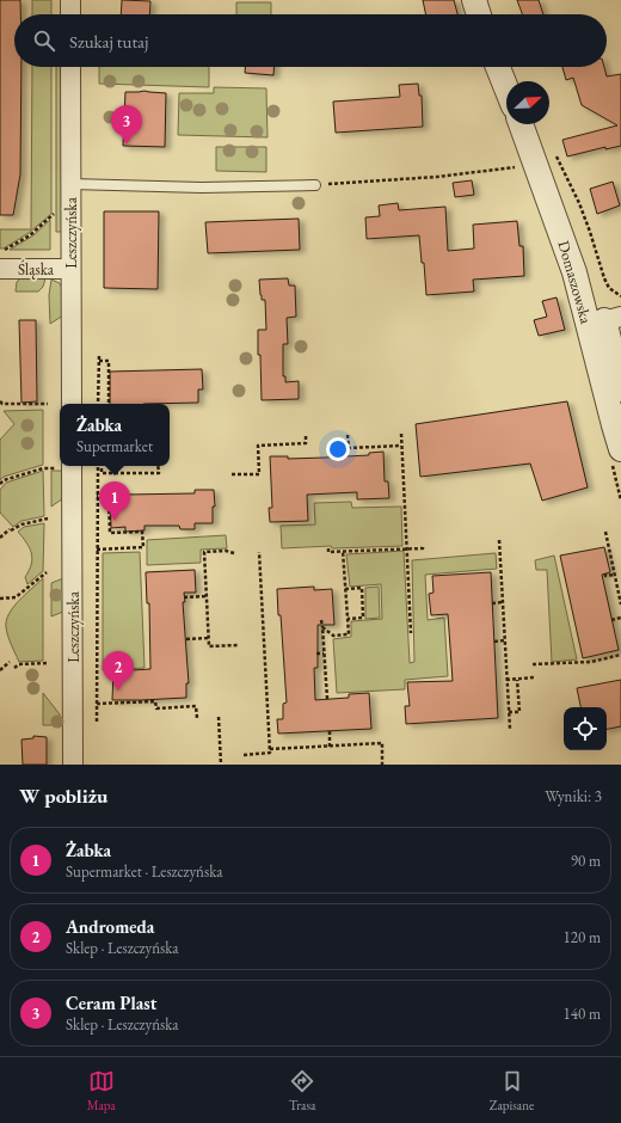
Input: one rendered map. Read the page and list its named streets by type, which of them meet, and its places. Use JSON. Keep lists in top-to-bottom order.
{
  "streets": {
    "street": ["Leszczyńska", "Śląska", "Domaszowska"]
  },
  "crossings": [
    ["Leszczyńska", "Śląska"]
  ],
  "north": "top right",
  "page": {
    "search": "Szukaj tutaj",
    "pins": ["3", "1", "2"],
    "popup": ["Żabka", "Supermarket"],
    "heading": ["W pobliżu", "Wyniki: 3"],
    "list": [
      {
        "mark": "1",
        "name": "Żabka",
        "note": "Supermarket · Leszczyńska",
        "value": "90 m"
      },
      {
        "mark": "2",
        "name": "Andromeda",
        "note": "Sklep · Leszczyńska",
        "value": "120 m"
      },
      {
        "mark": "3",
        "name": "Ceram Plast",
        "note": "Sklep · Leszczyńska",
        "value": "140 m"
      }
    ],
    "nav": ["Mapa", "Trasa", "Zapisane"]
  }
}
